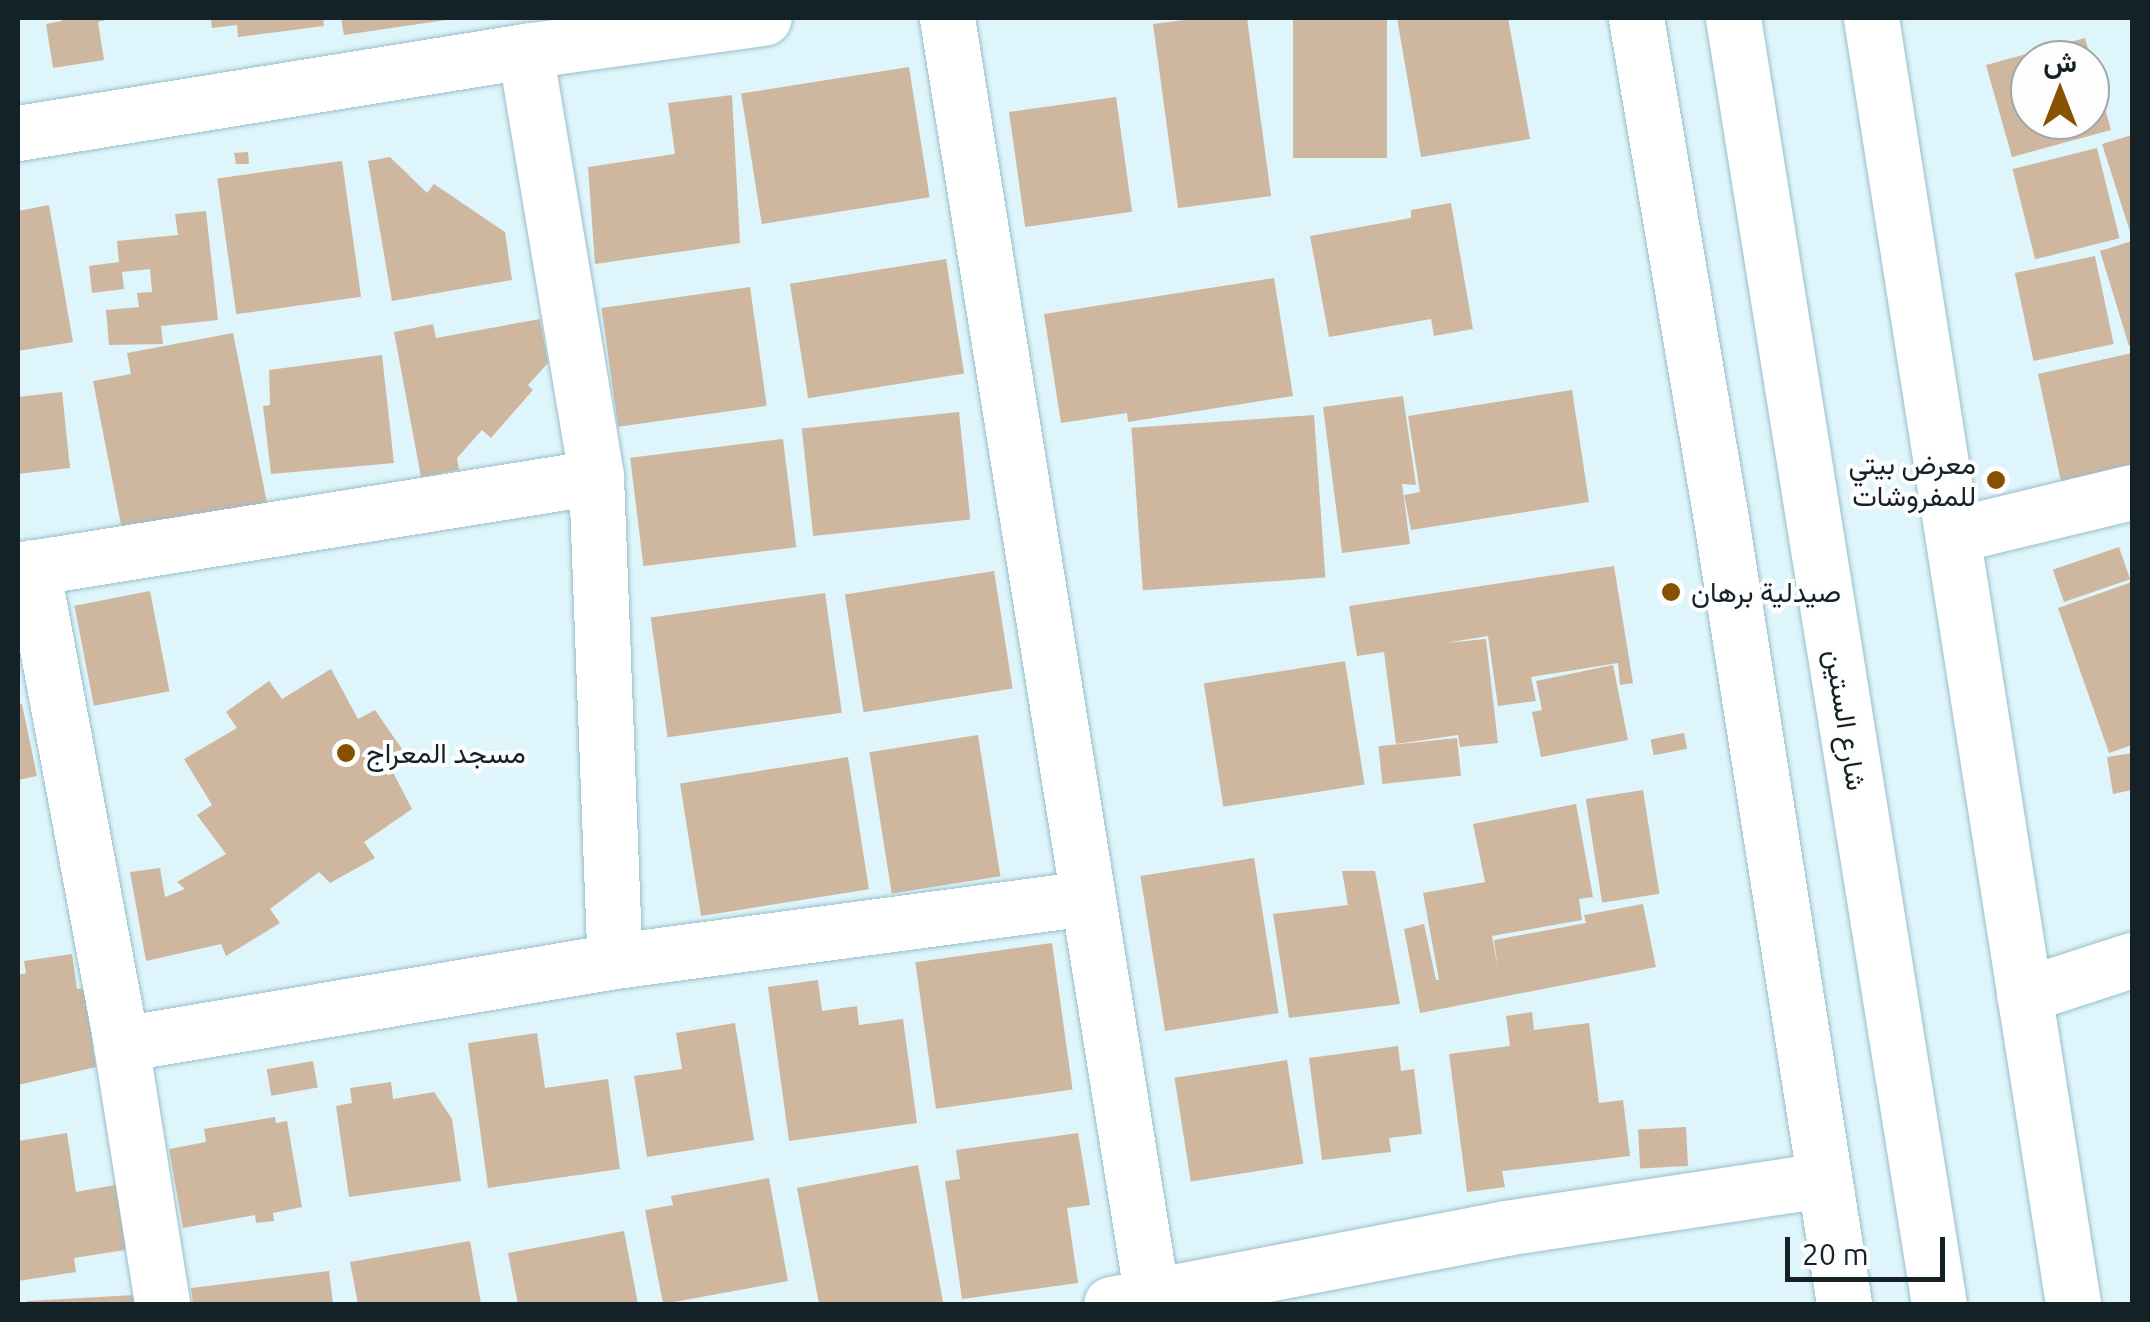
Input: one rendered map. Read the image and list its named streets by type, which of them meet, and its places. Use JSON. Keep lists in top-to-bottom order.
{
  "streets": {
    "street": ["شارع الستين"]
  },
  "places": ["معرض بيتي للمفروشات", "صيدلية برهان", "مسجد المعراج"],
  "scale_bar": "20 m",
  "north": "top"
}
